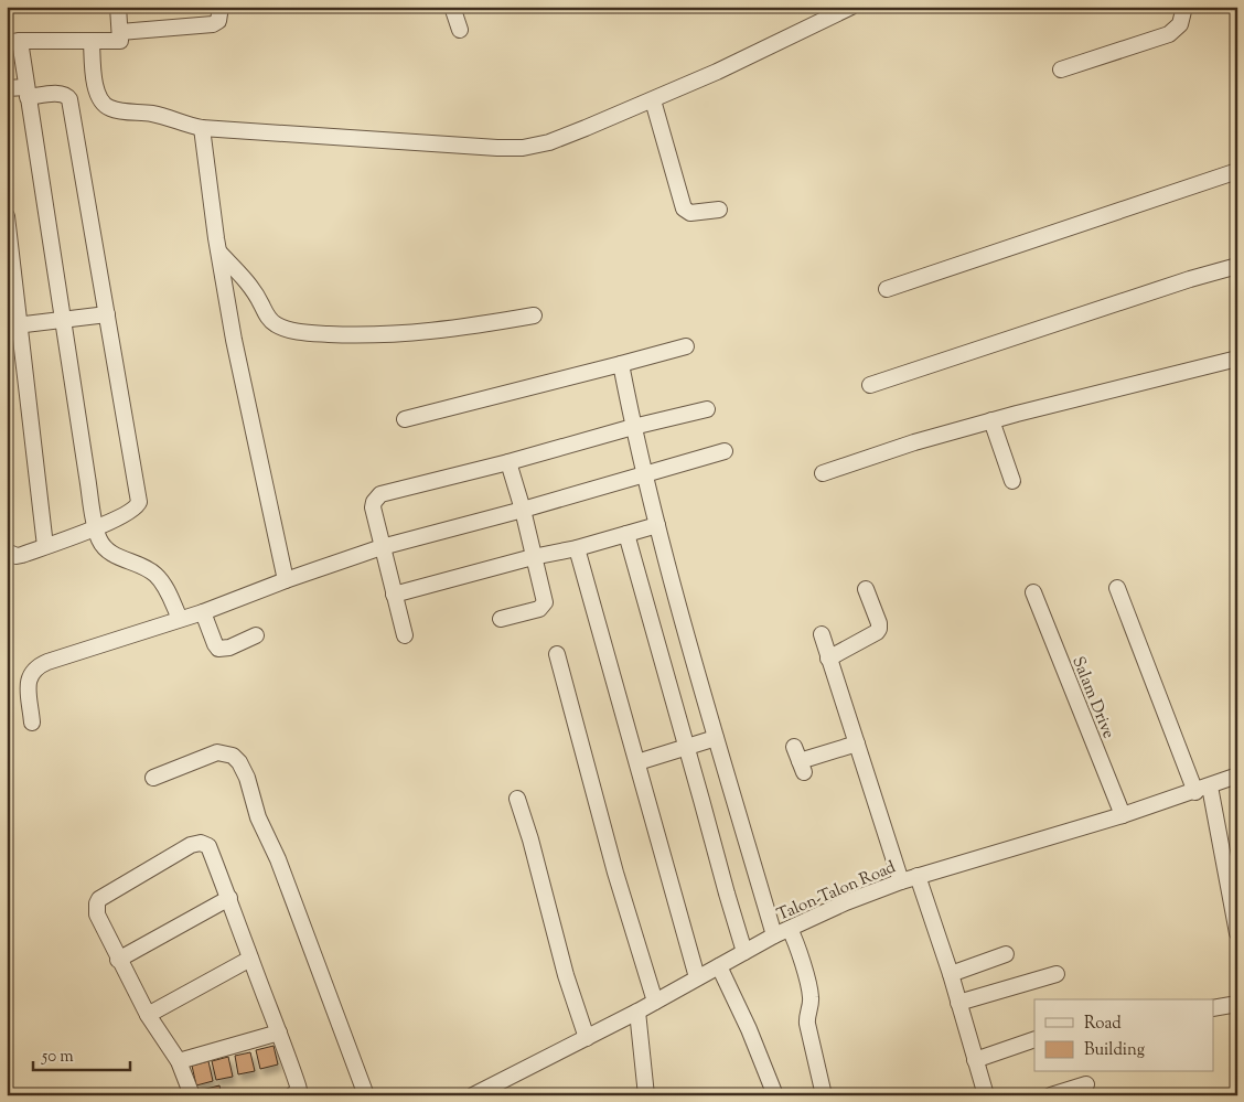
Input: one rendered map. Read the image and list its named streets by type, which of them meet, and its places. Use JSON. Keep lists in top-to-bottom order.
{
  "streets": {
    "street": ["Salam Drive", "Talon-Talon Road"]
  },
  "crossings": [
    ["Salam Drive", "Talon-Talon Road"]
  ],
  "legend": ["Road", "Building"],
  "scale_bar": "50 m"
}
